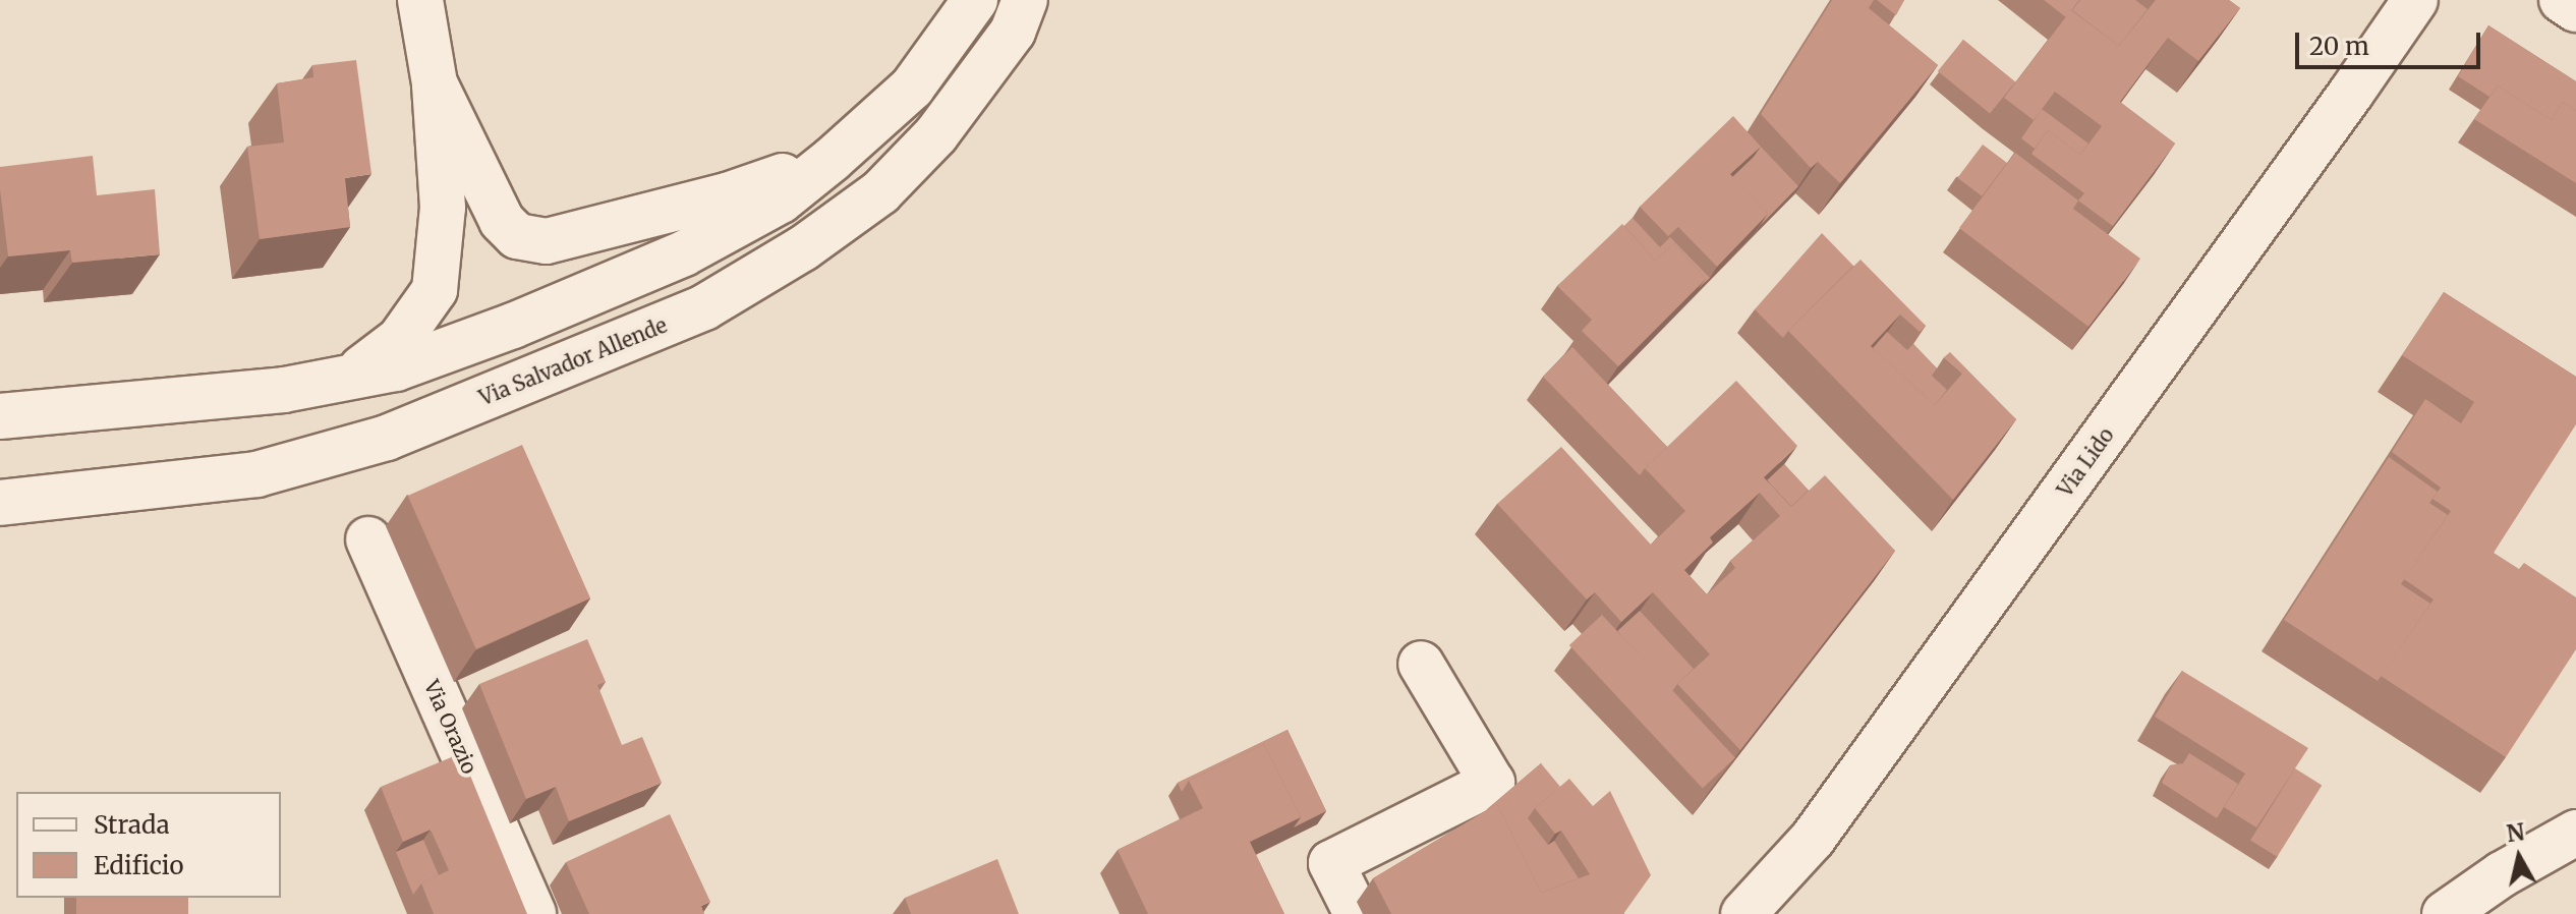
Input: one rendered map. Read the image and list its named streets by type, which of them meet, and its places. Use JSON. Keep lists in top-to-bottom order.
{
  "streets": {
    "street": ["Via Salvador Allende", "Via Lido", "Via Orazio"]
  },
  "legend": ["Strada", "Edificio"],
  "scale_bar": "20 m",
  "north": "top"
}
